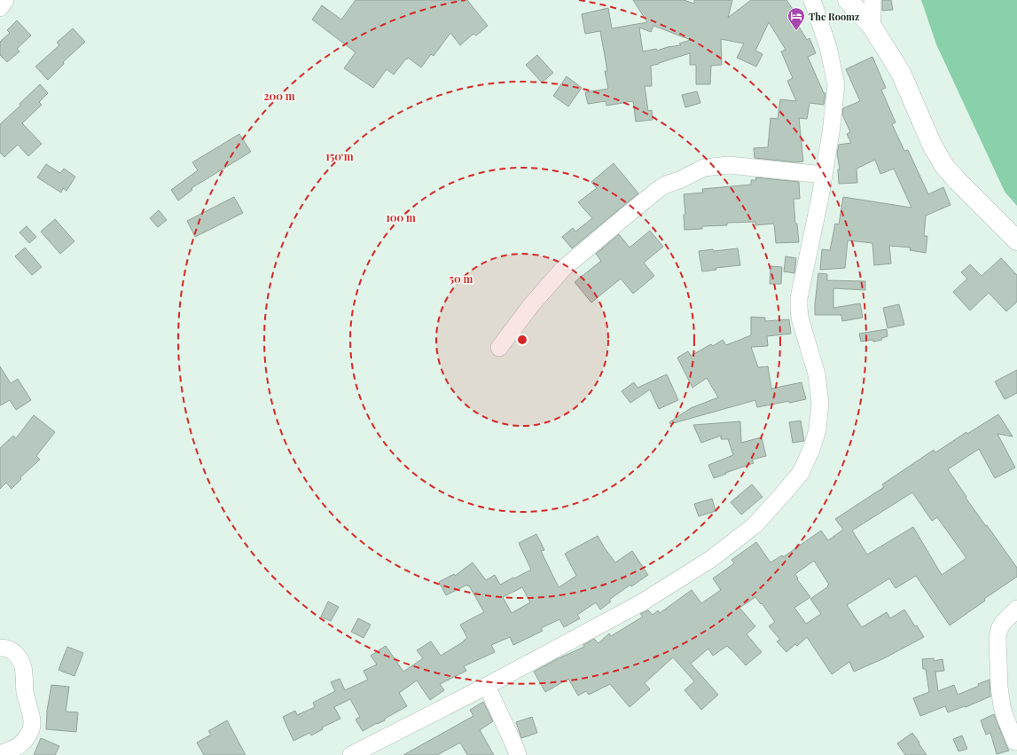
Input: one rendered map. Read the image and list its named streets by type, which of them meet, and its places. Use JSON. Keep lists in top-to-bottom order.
{
  "places": {
    "hotel": ["The Roomz"]
  },
  "rings": [
    "200 m",
    "150 m",
    "100 m",
    "50 m"
  ]
}
